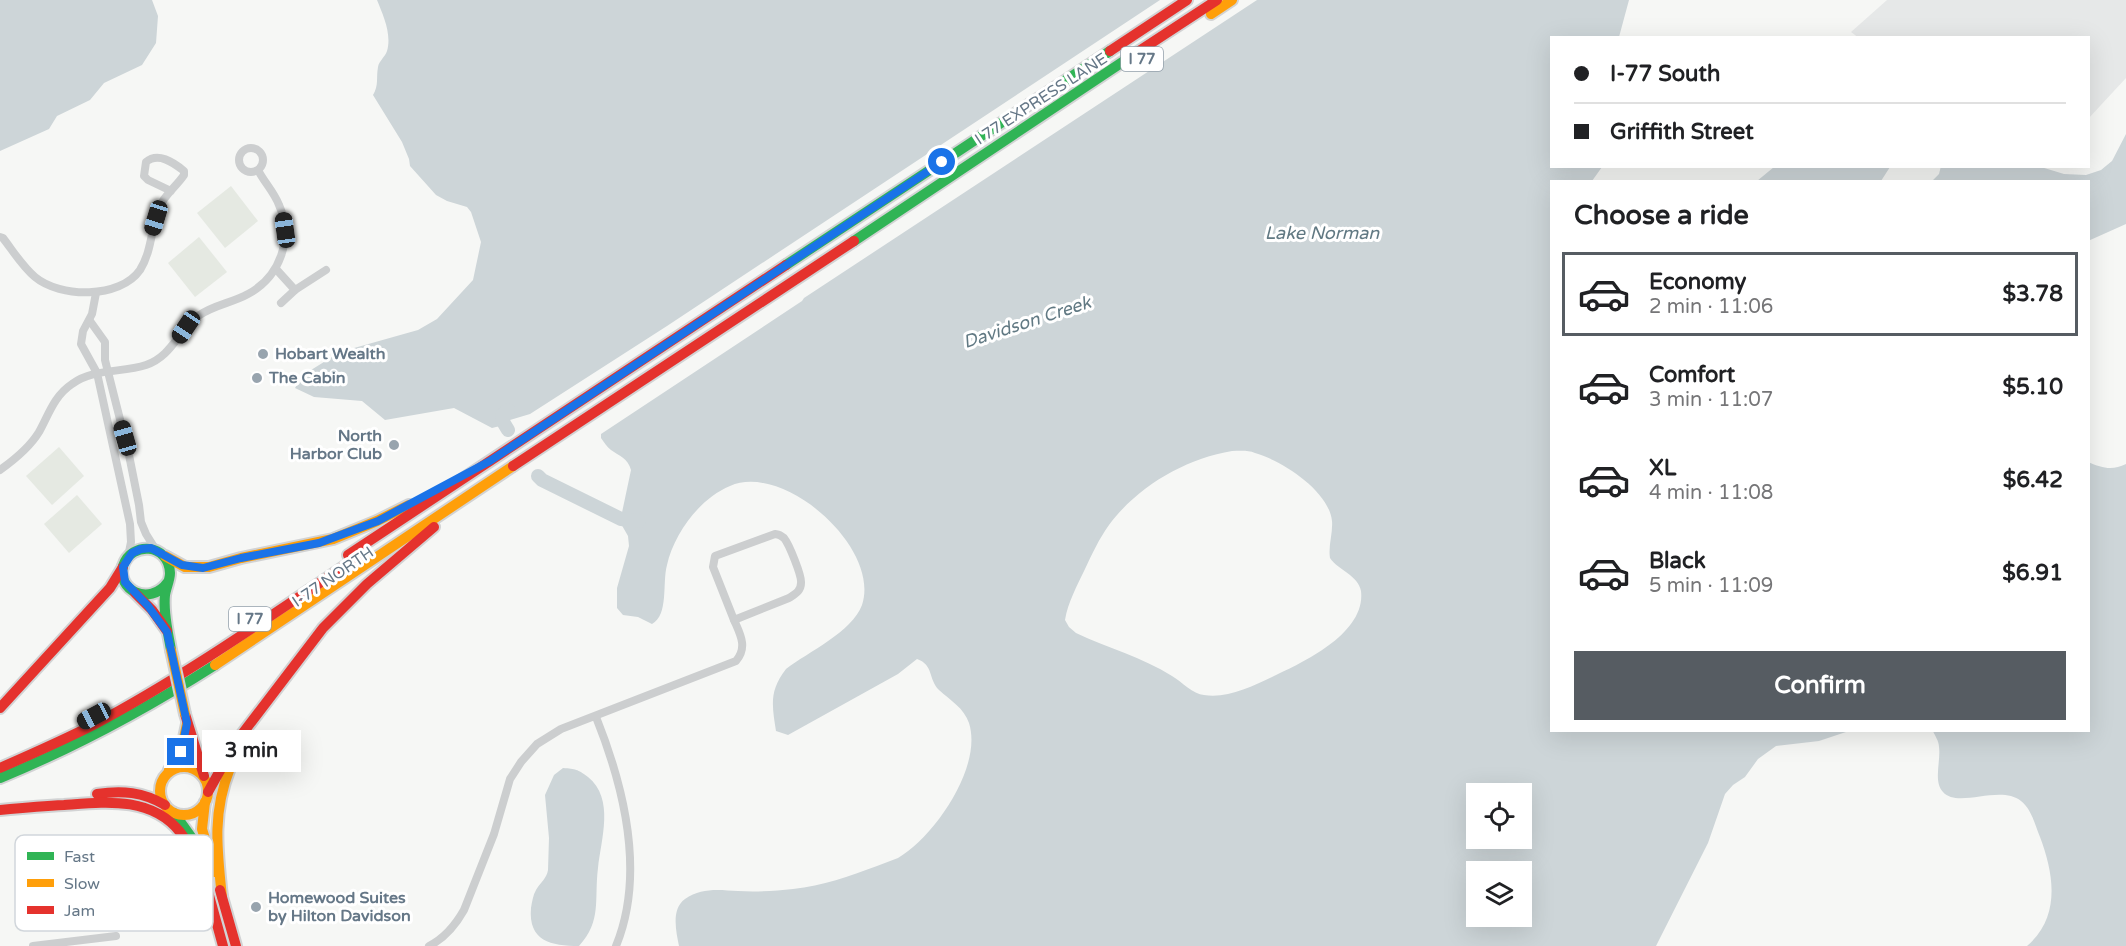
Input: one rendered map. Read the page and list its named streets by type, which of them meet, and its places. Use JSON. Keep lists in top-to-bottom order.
{
  "streets": {
    "main road": ["I 77", "I 77 EXPRESS LANE", "I-77 NORTH"]
  },
  "crossings": [
    ["I 77", "I-77 NORTH"]
  ],
  "water": ["Lake Norman", "Davidson Creek"],
  "places": [
    "Hobart Wealth",
    "The Cabin",
    "North Harbor Club",
    "Homewood Suites by Hilton Davidson"
  ],
  "legend": ["Fast", "Slow", "Jam"],
  "page": {
    "banner": ["I-77 South", "Griffith Street"],
    "heading": "Choose a ride",
    "list": [
      {
        "name": "Economy",
        "note": "2 min · 11:06",
        "value": "$3.78"
      },
      {
        "name": "Comfort",
        "note": "3 min · 11:07",
        "value": "$5.10"
      },
      {
        "name": "XL",
        "note": "4 min · 11:08",
        "value": "$6.42"
      },
      {
        "name": "Black",
        "note": "5 min · 11:09",
        "value": "$6.91"
      }
    ],
    "buttons": "Confirm",
    "bubble": "3 min"
  }
}
